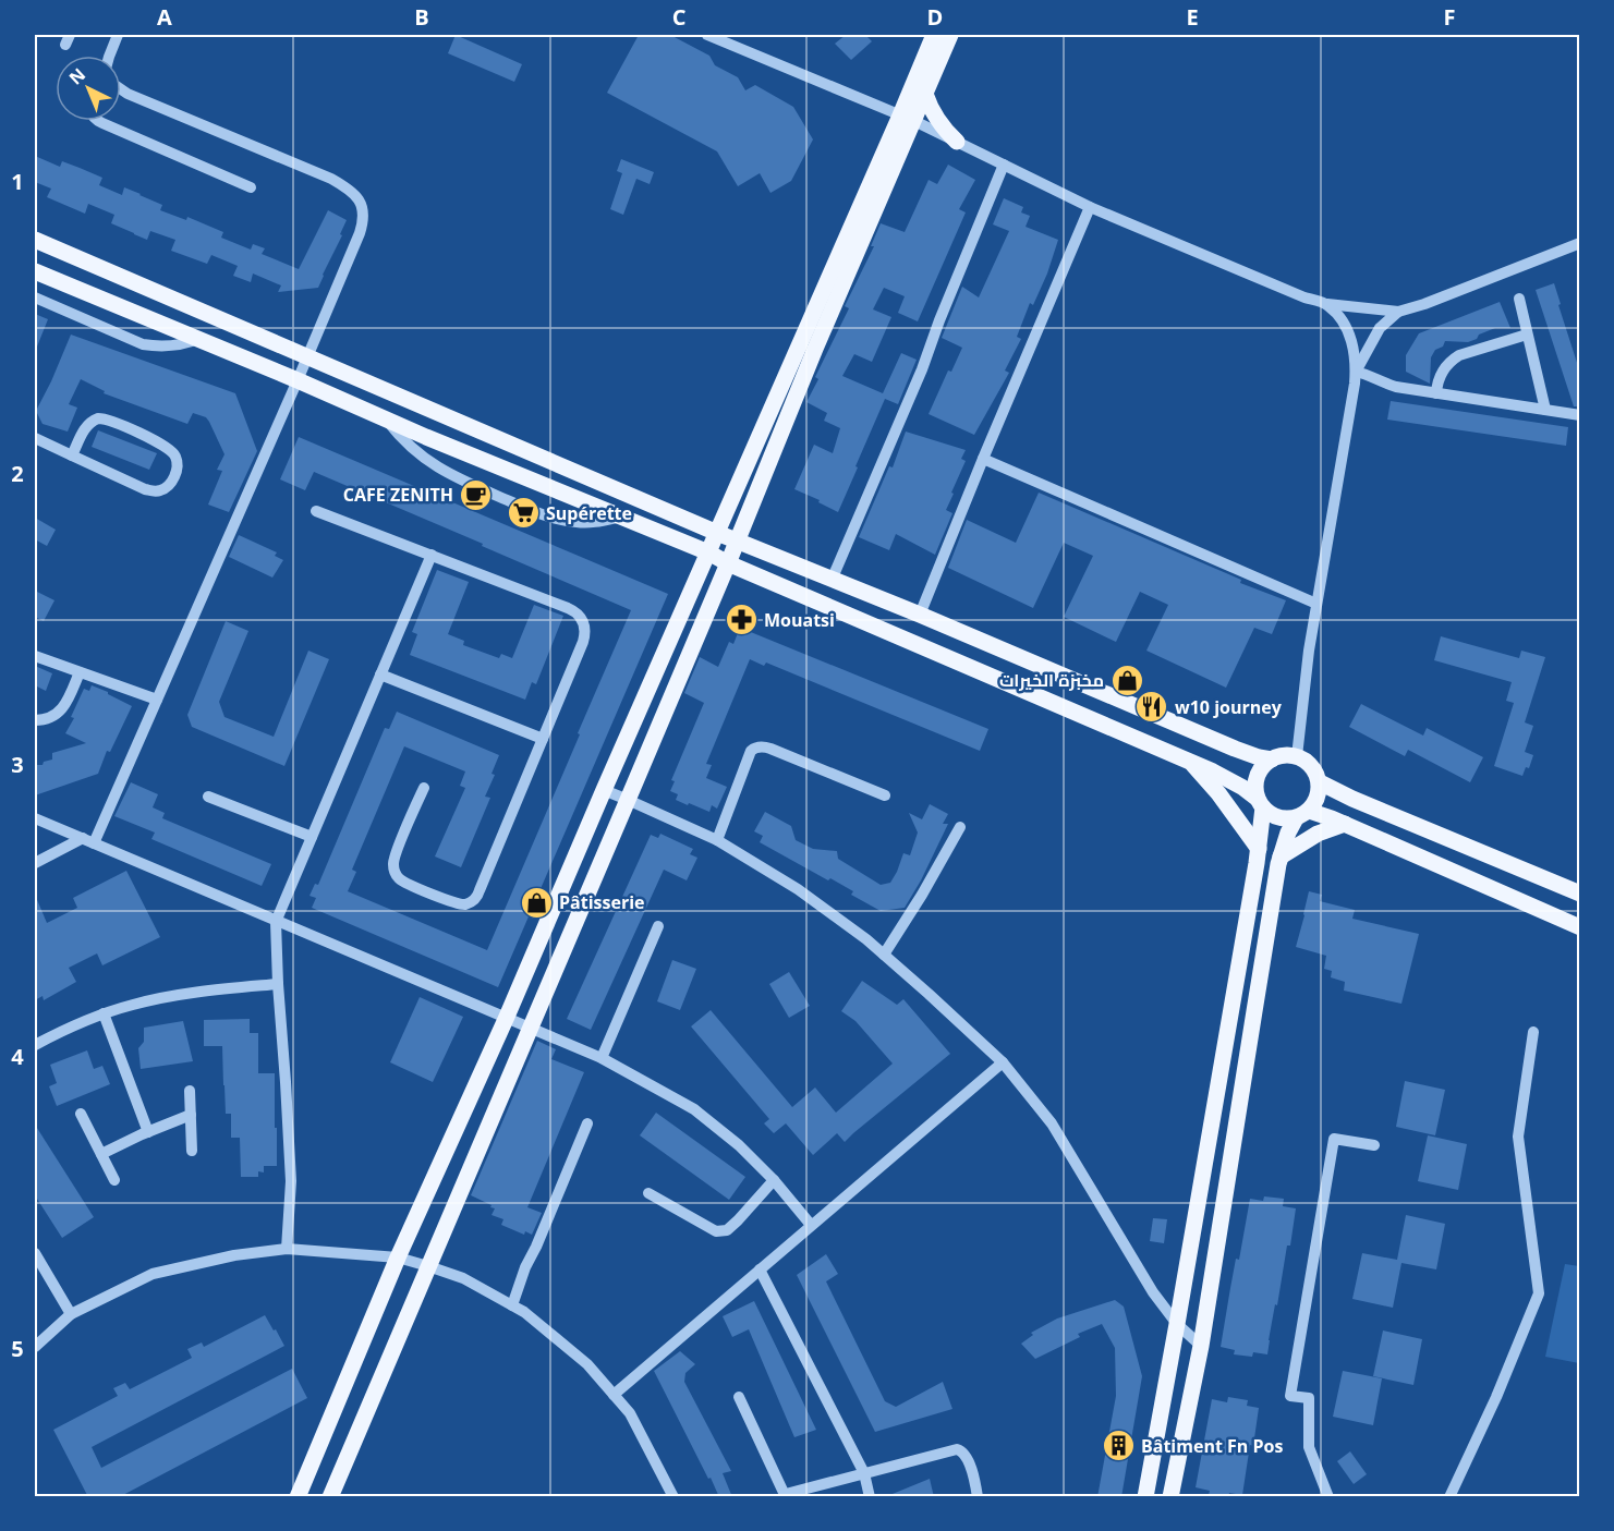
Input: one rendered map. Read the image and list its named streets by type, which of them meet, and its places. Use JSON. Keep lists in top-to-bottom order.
{
  "places": {
    "cafe": ["CAFE ZENITH"],
    "supermarket": ["Supérette"],
    "pharmacy": ["Mouatsi"],
    "shop": ["مخبزة الخيرات", "Pâtisserie"],
    "restaurant": ["w10 journey"],
    "building": ["Bâtiment Fn Pos"]
  },
  "north": "top left",
  "grid": {
    "columns": [
      "A",
      "B",
      "C",
      "D",
      "E",
      "F"
    ],
    "rows": [
      "1",
      "2",
      "3",
      "4",
      "5"
    ]
  }
}
